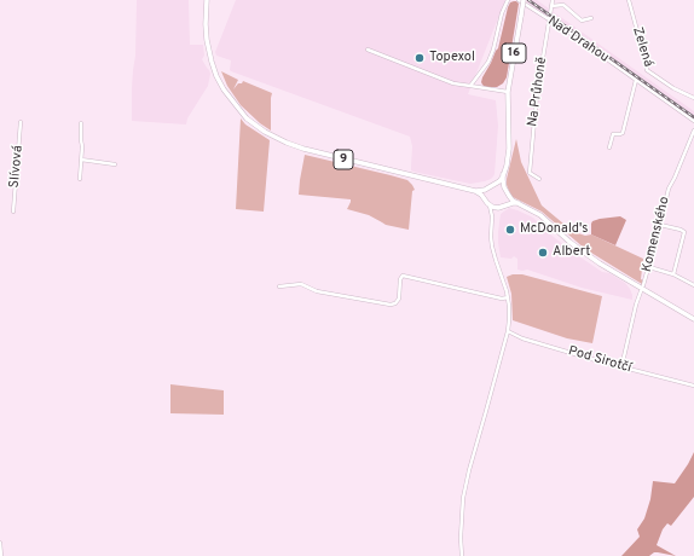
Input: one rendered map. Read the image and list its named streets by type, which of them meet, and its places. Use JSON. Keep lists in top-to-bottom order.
{
  "streets": {
    "main road": ["16", "9"],
    "street": [
      "Nad Drahou",
      "Zelená",
      "Na Průhoně",
      "Slívová",
      "Komenského",
      "Pod Sirotčí"
    ]
  },
  "crossings": [
    ["Nad Drahou", "Na Průhoně"],
    ["16", "9"]
  ],
  "places": ["Topexol", "McDonald's", "Albert"]
}
